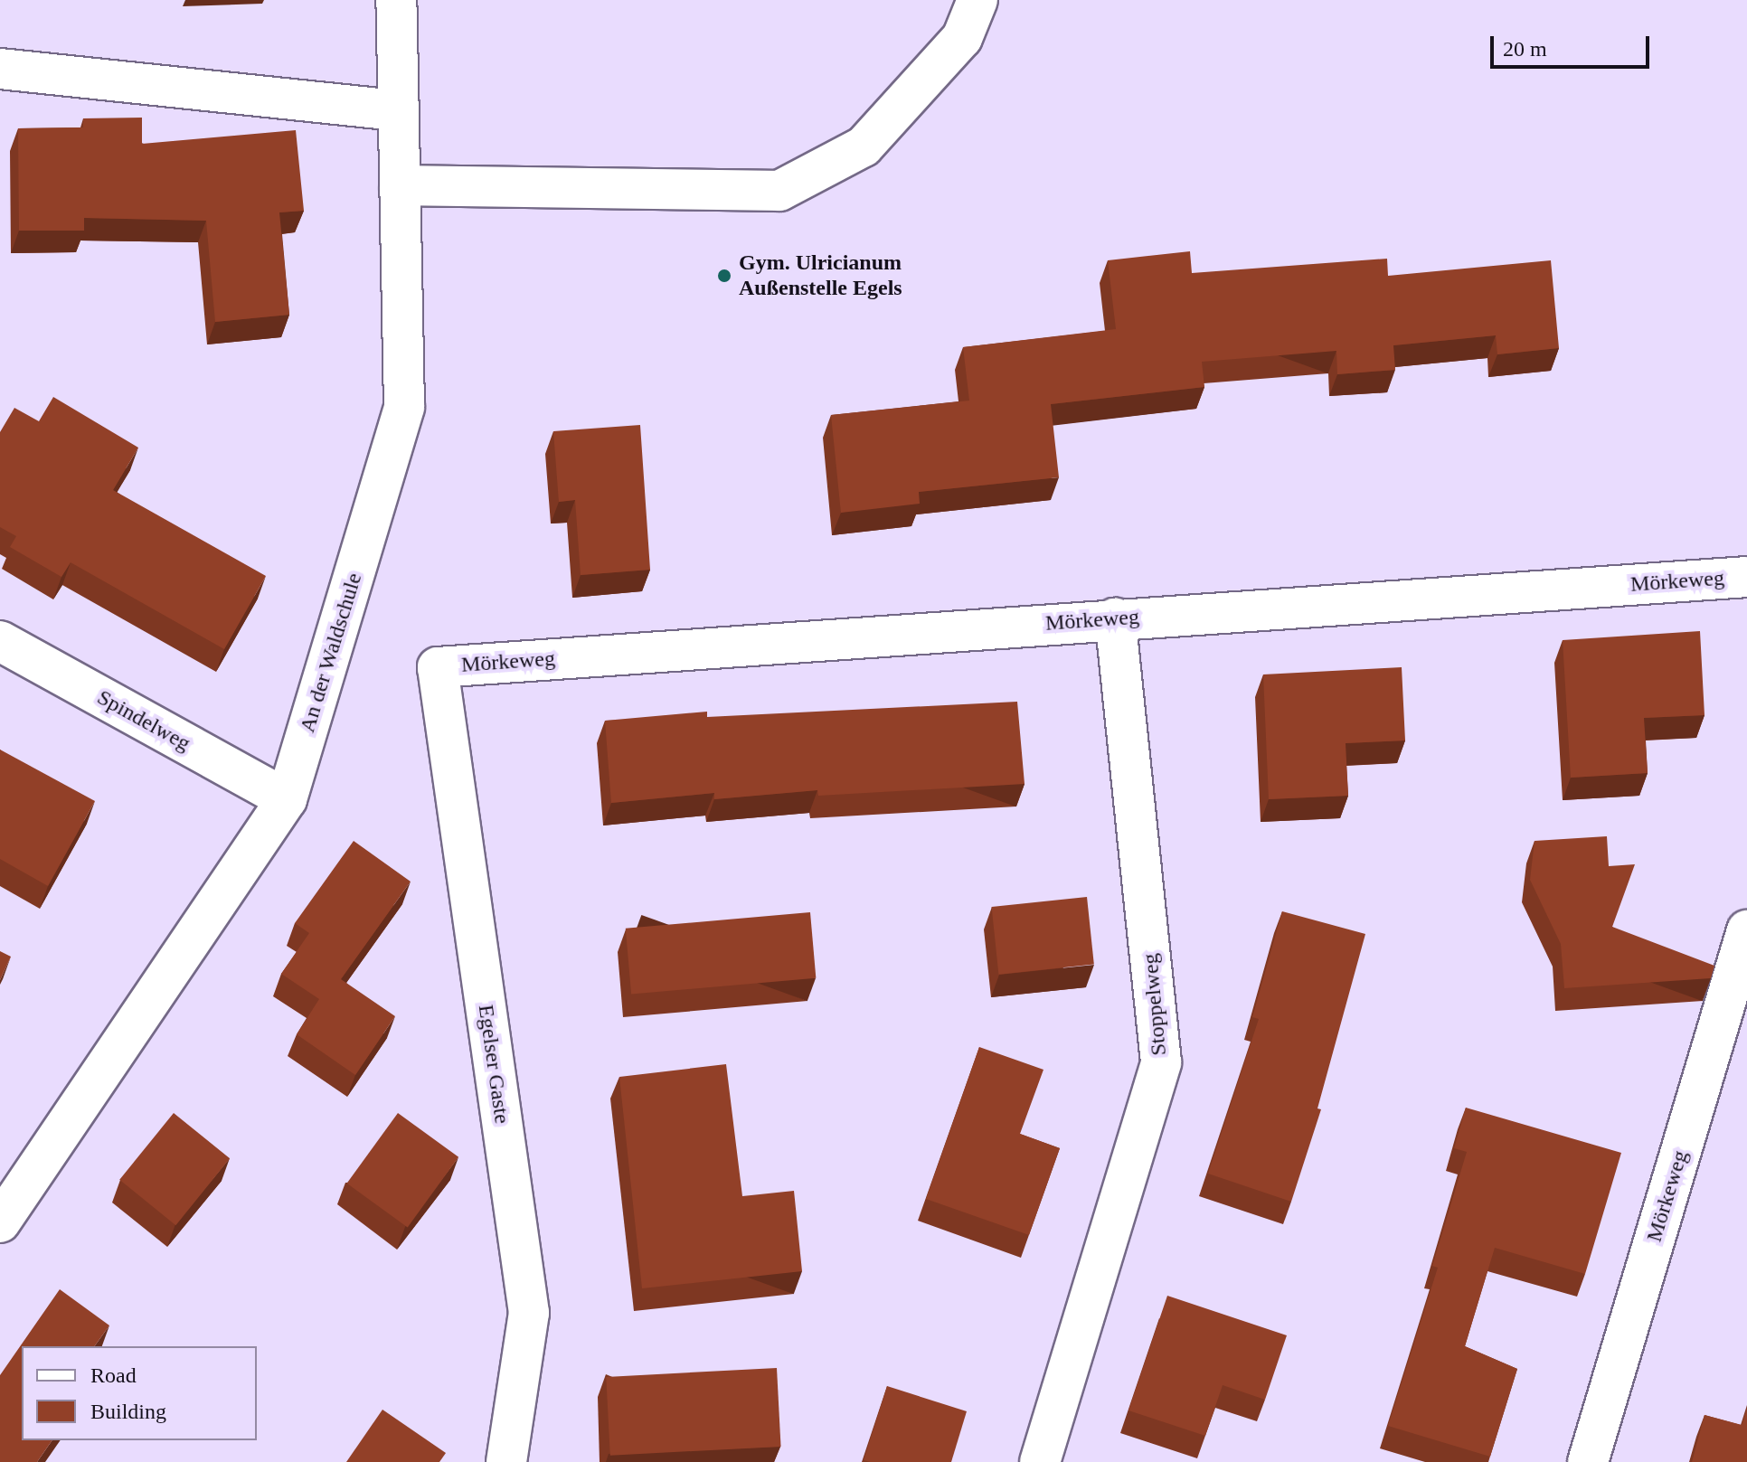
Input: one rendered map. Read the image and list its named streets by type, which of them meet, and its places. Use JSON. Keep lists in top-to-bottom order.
{
  "streets": {
    "street": [
      "Mörkeweg",
      "An der Waldschule",
      "Spindelweg",
      "Stoppelweg",
      "Egelser Gaste"
    ]
  },
  "crossings": [
    ["Mörkeweg", "Stoppelweg"],
    ["Mörkeweg", "Egelser Gaste"],
    ["An der Waldschule", "Spindelweg"]
  ],
  "places": ["Gym. Ulricianum Außenstelle Egels"],
  "legend": ["Road", "Building"],
  "scale_bar": "20 m"
}
